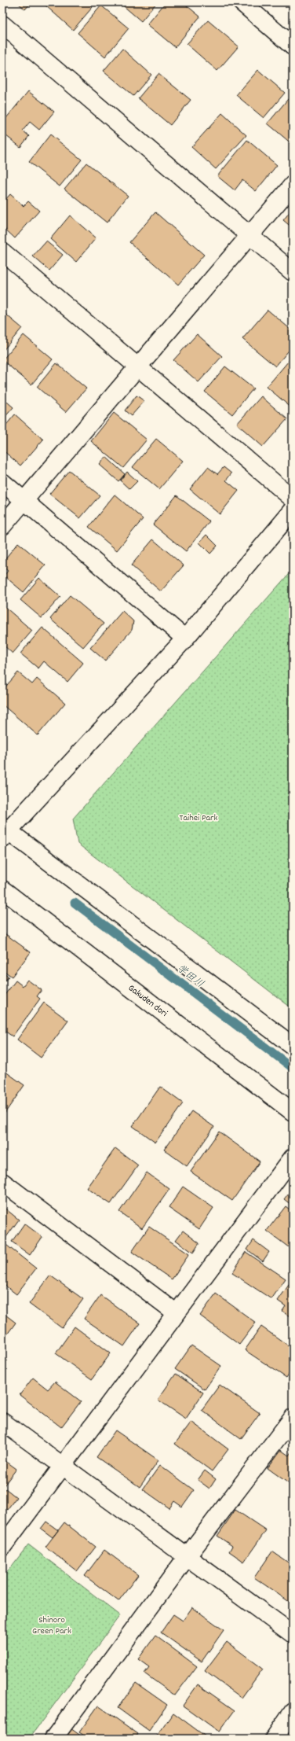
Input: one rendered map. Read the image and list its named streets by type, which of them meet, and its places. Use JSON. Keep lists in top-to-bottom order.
{
  "streets": {
    "street": ["Gakuden dori"]
  },
  "water": ["学田川"],
  "parks": ["Taihei Park", "Shinoro Green Park"]
}
